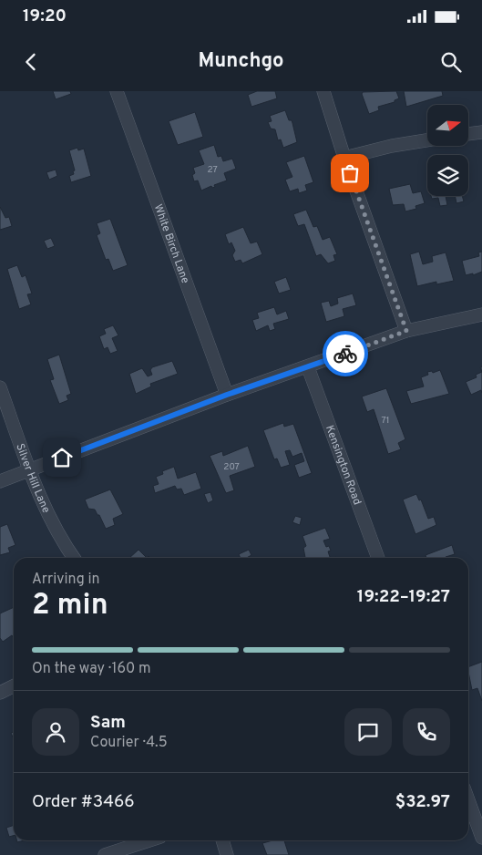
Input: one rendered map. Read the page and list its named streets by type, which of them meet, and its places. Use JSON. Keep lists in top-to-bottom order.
{
  "streets": {
    "street": ["White Birch Lane", "Kensington Road", "Silver Hill Lane"]
  },
  "house_numbers": ["27", "71", "207"],
  "north": "right",
  "page": {
    "status": "19:20",
    "header": "Munchgo",
    "heading": ["2 min", "Arriving in", "19:22–19:27"],
    "panel": [
      "Sam",
      "Courier · 4.5",
      "Order #3466",
      "$32.97"
    ],
    "bar": "On the way · 160 m"
  }
}
